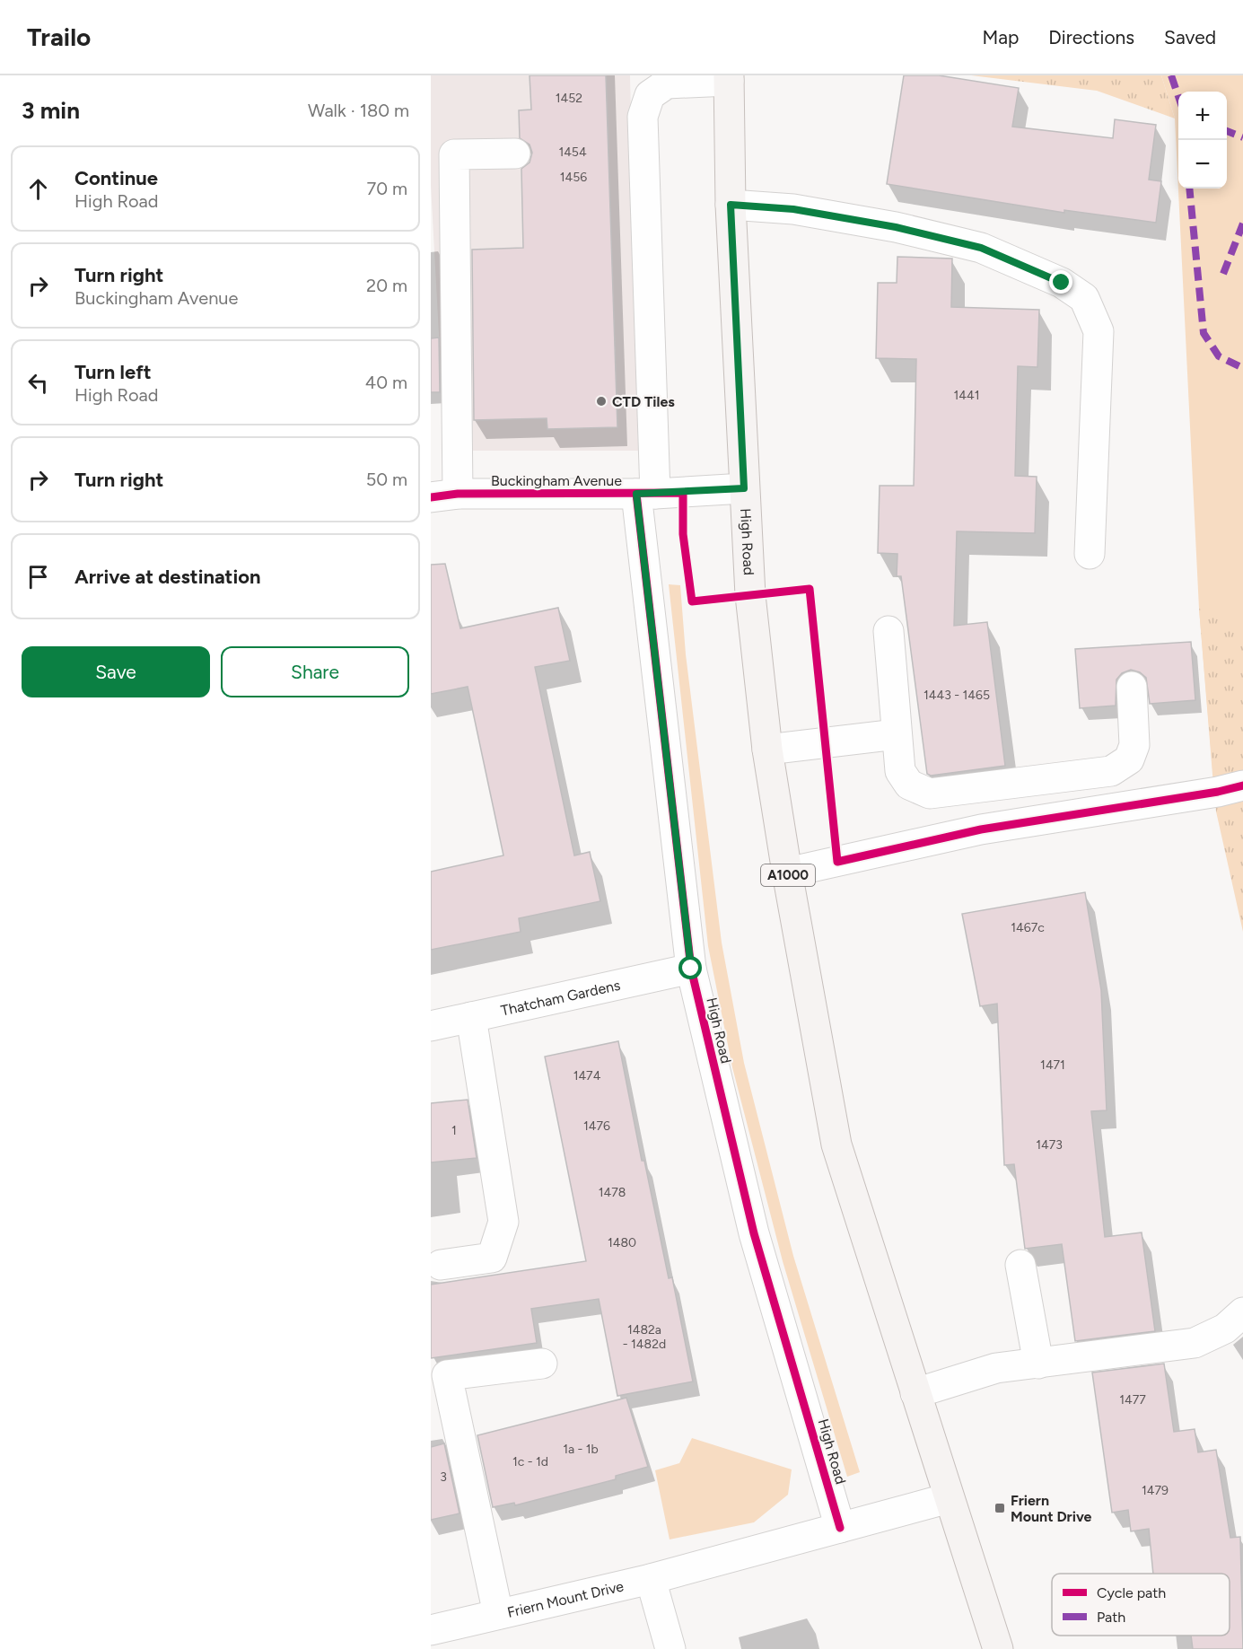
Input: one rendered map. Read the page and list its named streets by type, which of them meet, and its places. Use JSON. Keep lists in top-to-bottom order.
{
  "streets": {
    "main road": ["High Road", "A1000"],
    "street": ["Buckingham Avenue", "Thatcham Gardens", "Friern Mount Drive"]
  },
  "crossings": [
    ["Buckingham Avenue", "High Road"],
    ["High Road", "Thatcham Gardens"],
    ["High Road", "Friern Mount Drive"]
  ],
  "places": {
    "other": ["CTD Tiles"],
    "transit": ["Friern Mount Drive"]
  },
  "house_numbers": [
    "1452",
    "1454",
    "1456",
    "1441",
    "1443 - 1465",
    "1467c",
    "1471",
    "1474",
    "1476",
    "1",
    "1473",
    "1478",
    "1480",
    "1482a - 1482d",
    "1477",
    "1a - 1b",
    "1c - 1d",
    "3",
    "1479"
  ],
  "legend": ["Cycle path", "Path"],
  "page": {
    "header": "Trailo",
    "nav": ["Map", "Directions", "Saved"],
    "heading": ["3 min", "Walk · 180 m"],
    "map_buttons": ["+", "−"],
    "list": [
      ["Continue", "High Road", "70 m"],
      ["Turn right", "Buckingham Avenue", "20 m"],
      ["Turn left", "High Road", "40 m"],
      ["Turn right", "50 m"],
      "Arrive at destination"
    ],
    "buttons": ["Save", "Share"]
  }
}
